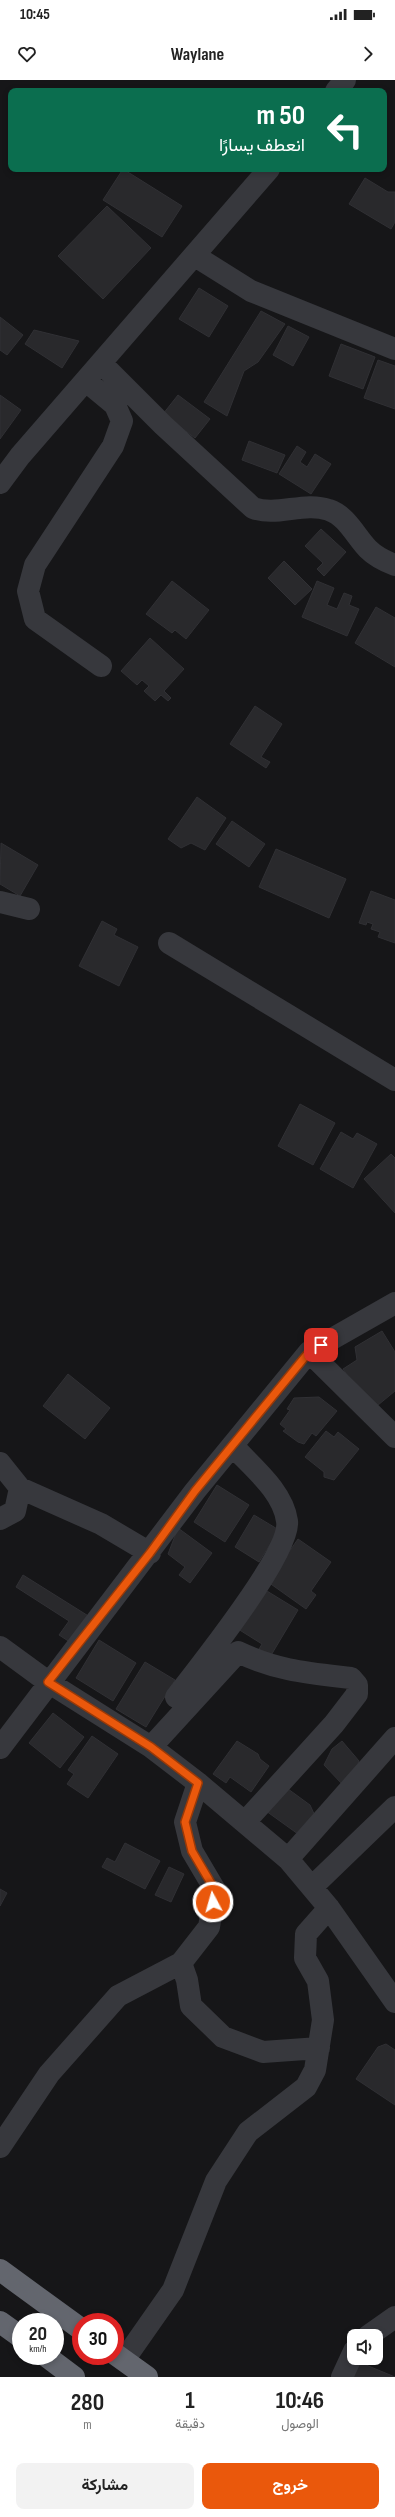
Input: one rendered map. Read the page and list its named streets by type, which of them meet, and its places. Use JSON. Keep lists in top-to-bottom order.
{
  "page": {
    "status": "10:45",
    "header": "Waylane",
    "turn": ["50 m", "انعطف يسارًا"],
    "speed": "20 km/h",
    "limit": "30",
    "eta": [
      "10:46",
      "الوصول",
      "1",
      "دقيقة",
      "280",
      "m"
    ],
    "buttons": ["خروج", "مشاركة"]
  }
}
